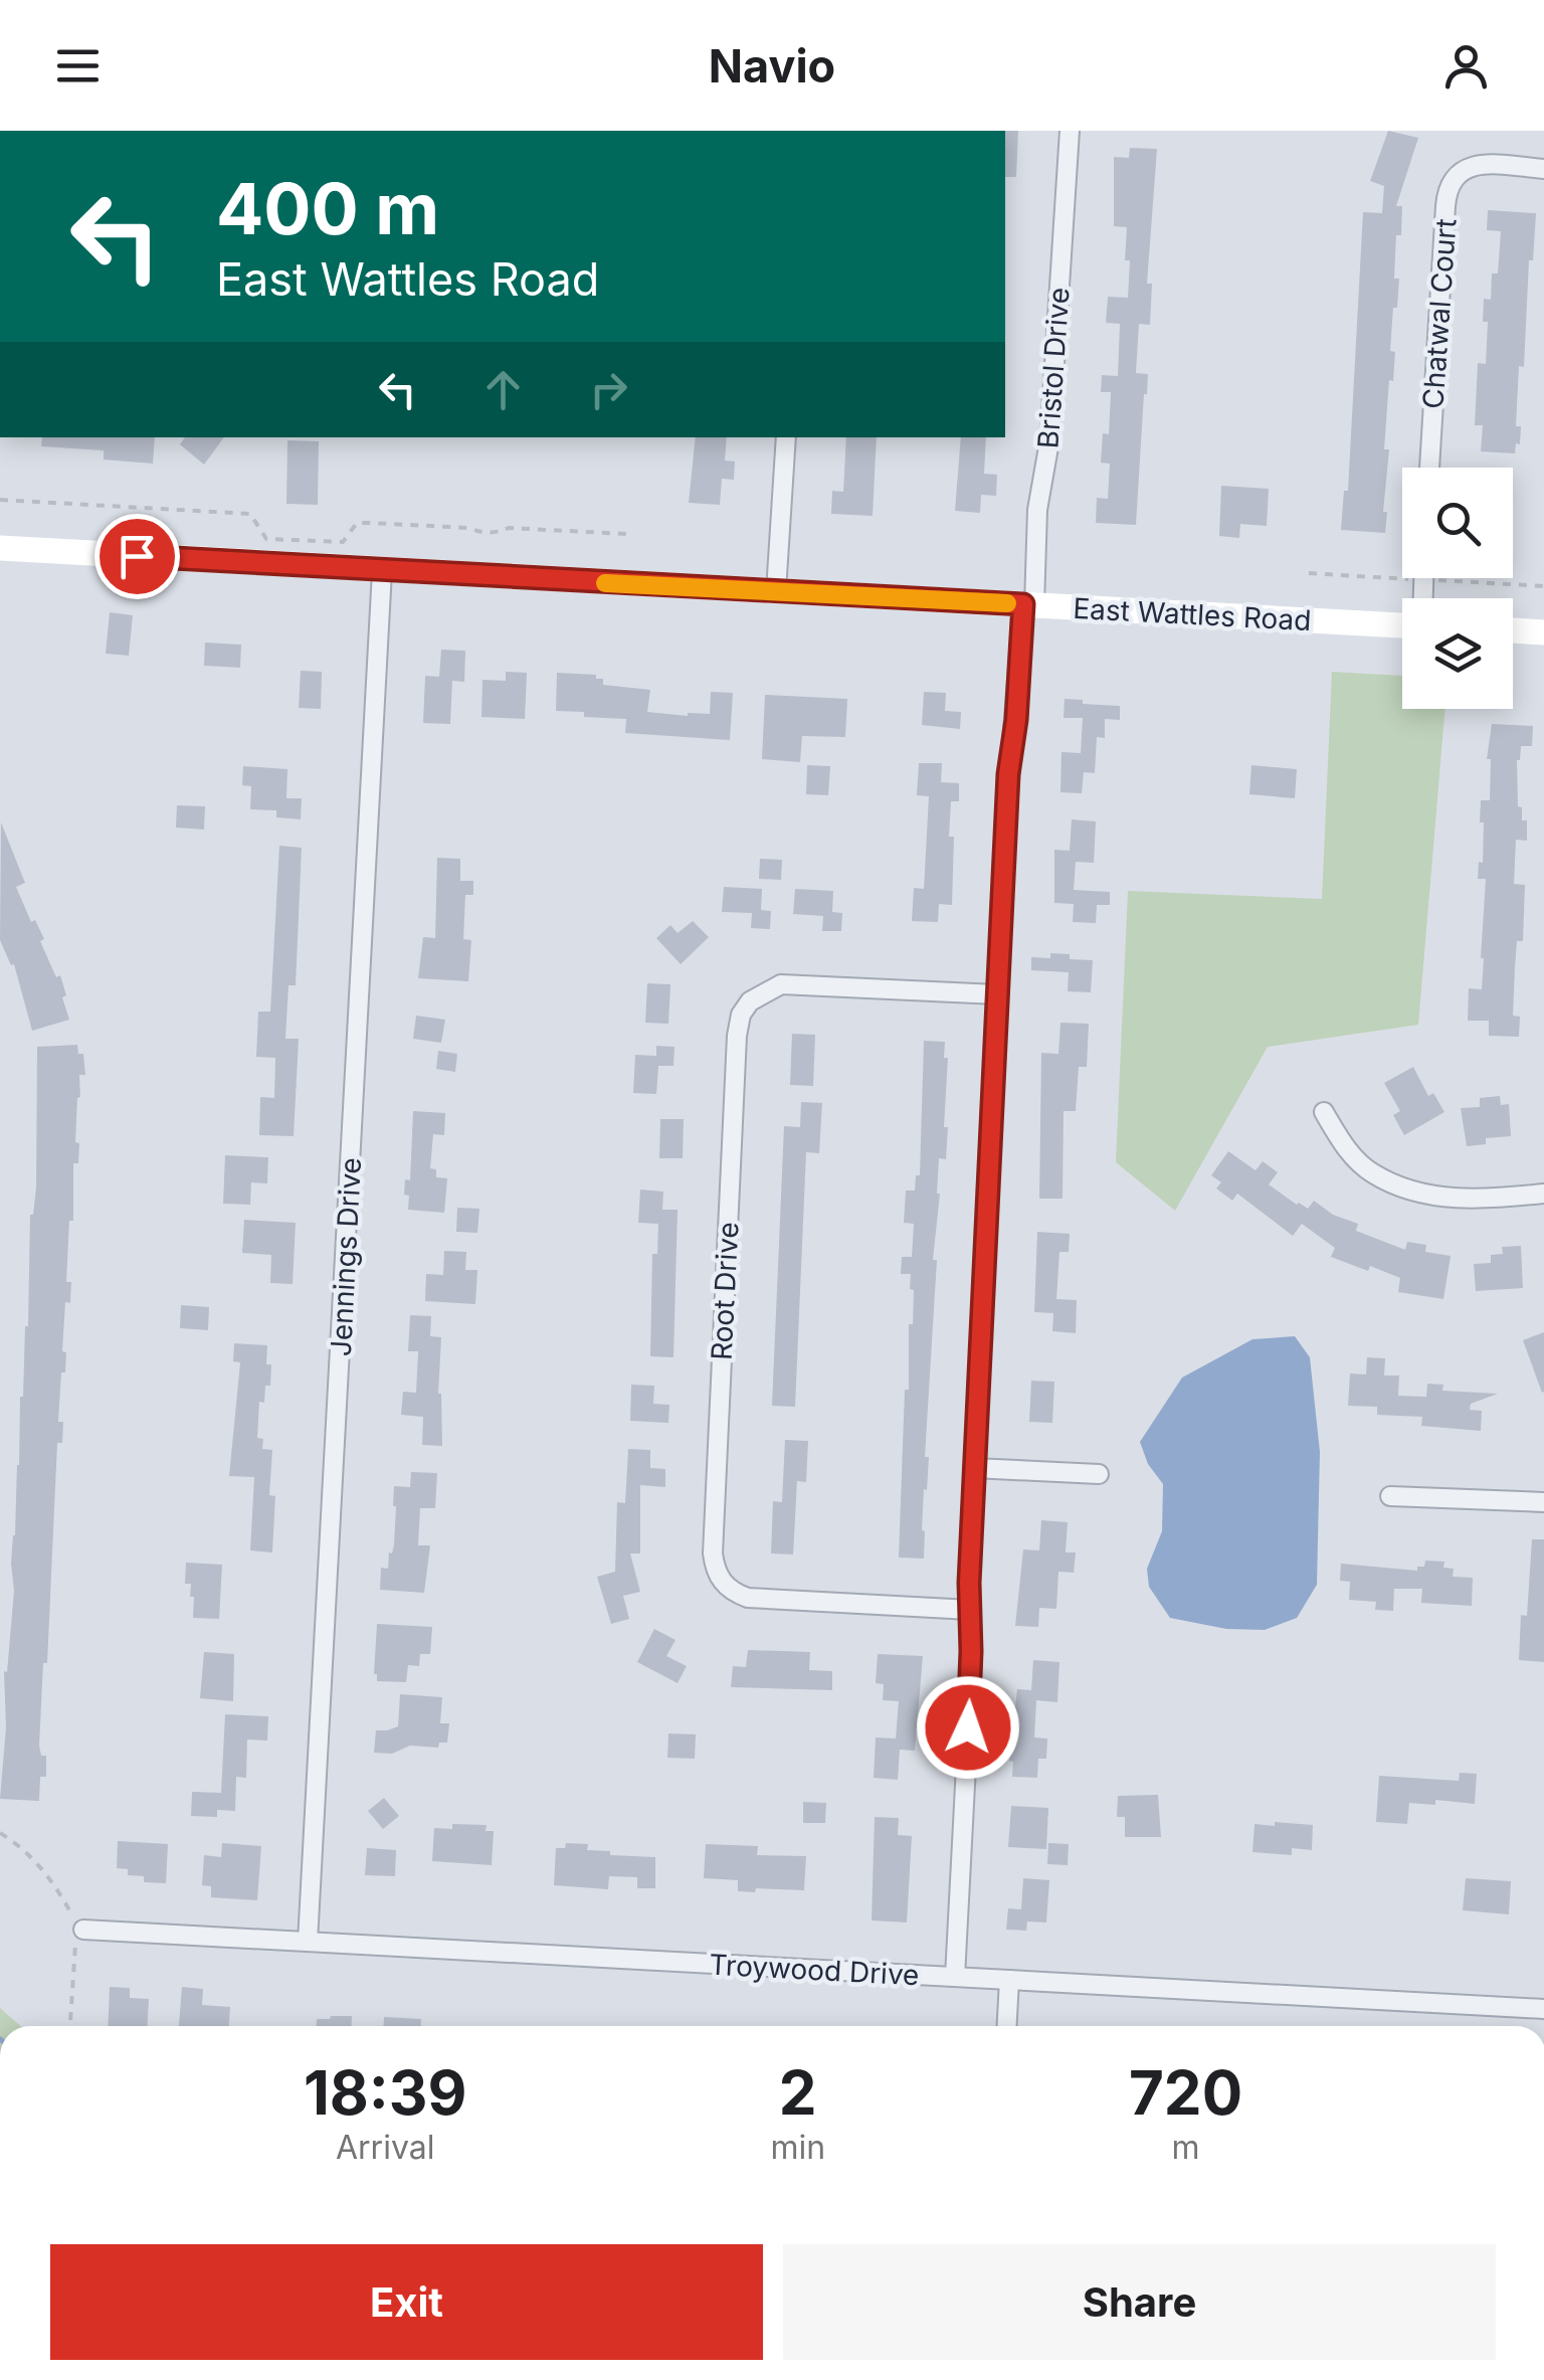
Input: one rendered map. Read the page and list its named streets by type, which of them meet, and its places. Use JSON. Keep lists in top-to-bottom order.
{
  "streets": {
    "main road": ["East Wattles Road"],
    "street": [
      "Chatwal Court",
      "Bristol Drive",
      "Jennings Drive",
      "Root Drive",
      "Troywood Drive"
    ]
  },
  "crossings": [
    ["Bristol Drive", "East Wattles Road"],
    ["Bristol Drive", "Root Drive"],
    ["Bristol Drive", "Troywood Drive"],
    ["East Wattles Road", "Jennings Drive"],
    ["Jennings Drive", "Troywood Drive"]
  ],
  "page": {
    "header": "Navio",
    "turn": ["400 m", "East Wattles Road"],
    "eta": [
      "18:39",
      "Arrival",
      "2",
      "min",
      "720",
      "m"
    ],
    "buttons": ["Exit", "Share"]
  }
}
